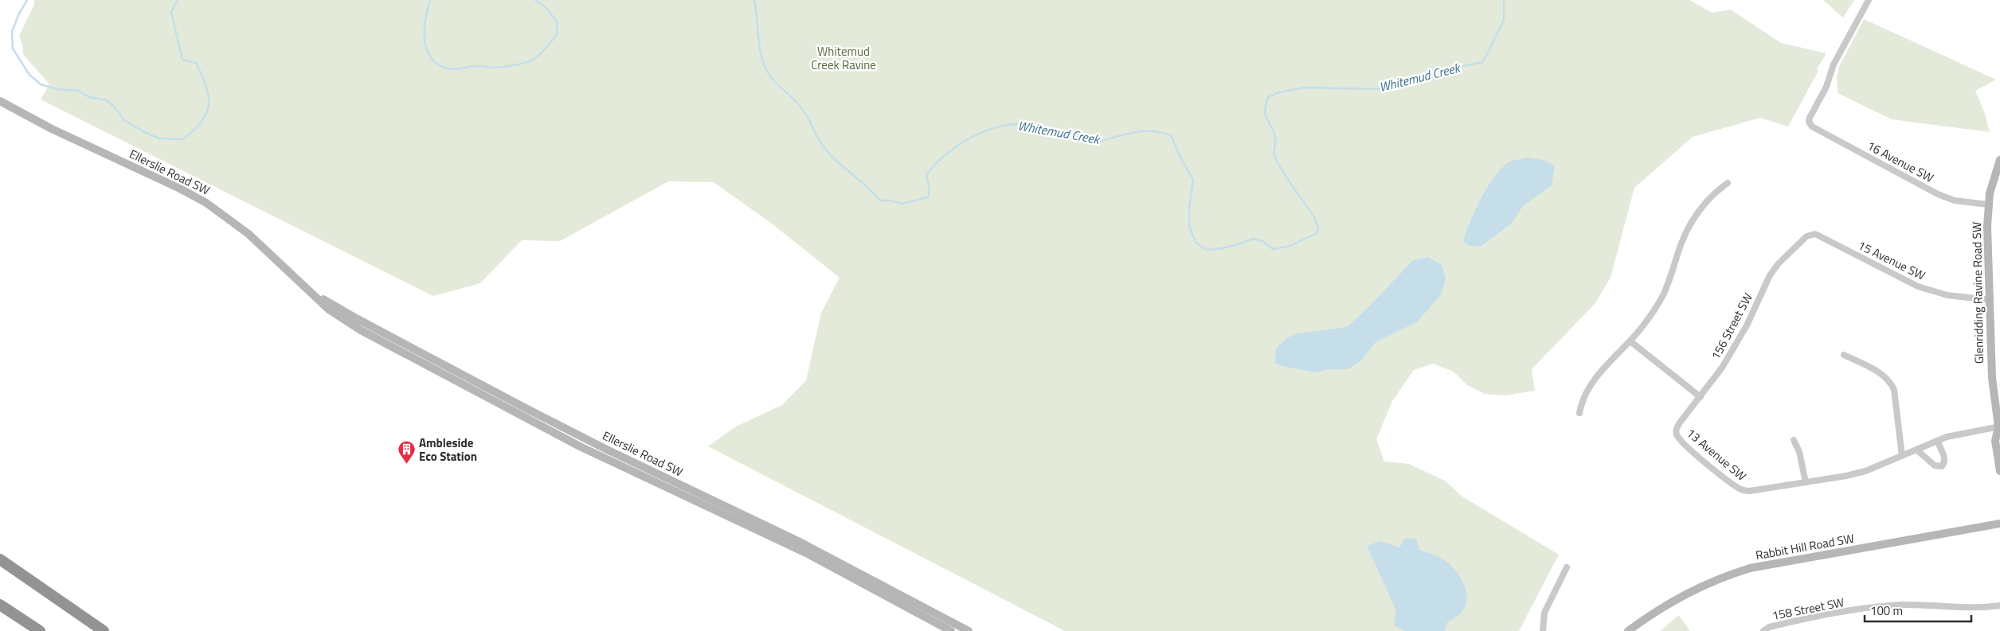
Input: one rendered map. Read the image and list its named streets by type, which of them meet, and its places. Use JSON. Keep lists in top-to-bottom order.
{
  "streets": {
    "main road": ["Ellerslie Road SW", "Glenridding Ravine Road SW", "Rabbit Hill Road SW"],
    "street": [
      "16 Avenue SW",
      "15 Avenue SW",
      "156 Street SW",
      "13 Avenue SW",
      "158 Street SW"
    ]
  },
  "crossings": [
    ["16 Avenue SW", "Glenridding Ravine Road SW"],
    ["15 Avenue SW", "Glenridding Ravine Road SW"],
    ["15 Avenue SW", "156 Street SW"],
    ["156 Street SW", "13 Avenue SW"]
  ],
  "water": ["Whitemud Creek"],
  "parks": ["Whitemud Creek Ravine"],
  "places": {
    "building": ["Ambleside Eco Station"]
  },
  "scale_bar": "100 m"
}
